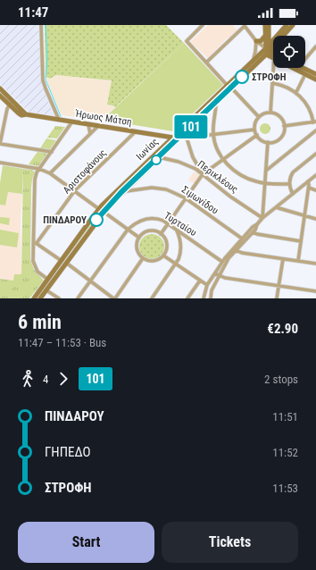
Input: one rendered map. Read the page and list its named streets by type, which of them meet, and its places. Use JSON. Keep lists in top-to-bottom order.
{
  "streets": {
    "street": [
      "Ήρωος Μάτση",
      "Ιωνίας",
      "Αριστοφάνους",
      "Περικλέους",
      "Σιμωνίδου",
      "Τυρταίου"
    ]
  },
  "crossings": [
    ["Ήρωος Μάτση", "Ιωνίας"],
    ["Ήρωος Μάτση", "Αριστοφάνους"],
    ["Ιωνίας", "Περικλέους"],
    ["Ιωνίας", "Σιμωνίδου"]
  ],
  "places": ["ΣΤΡΟΦΗ", "ΠΙΝΔΑΡΟΥ"],
  "lines": ["bus line 101"],
  "page": {
    "status": "11:47",
    "on_map": "101",
    "heading": ["6 min", "11:47 – 11:53 · Bus", "€2.90"],
    "legs": ["4", "101", "2 stops"],
    "list": [
      {
        "name": "ΠΙΝΔΑΡΟΥ",
        "value": "11:51"
      },
      {
        "name": "ΓΗΠΕΔΟ",
        "value": "11:52"
      },
      {
        "name": "ΣΤΡΟΦΗ",
        "value": "11:53"
      }
    ],
    "buttons": ["Start", "Tickets"]
  }
}
